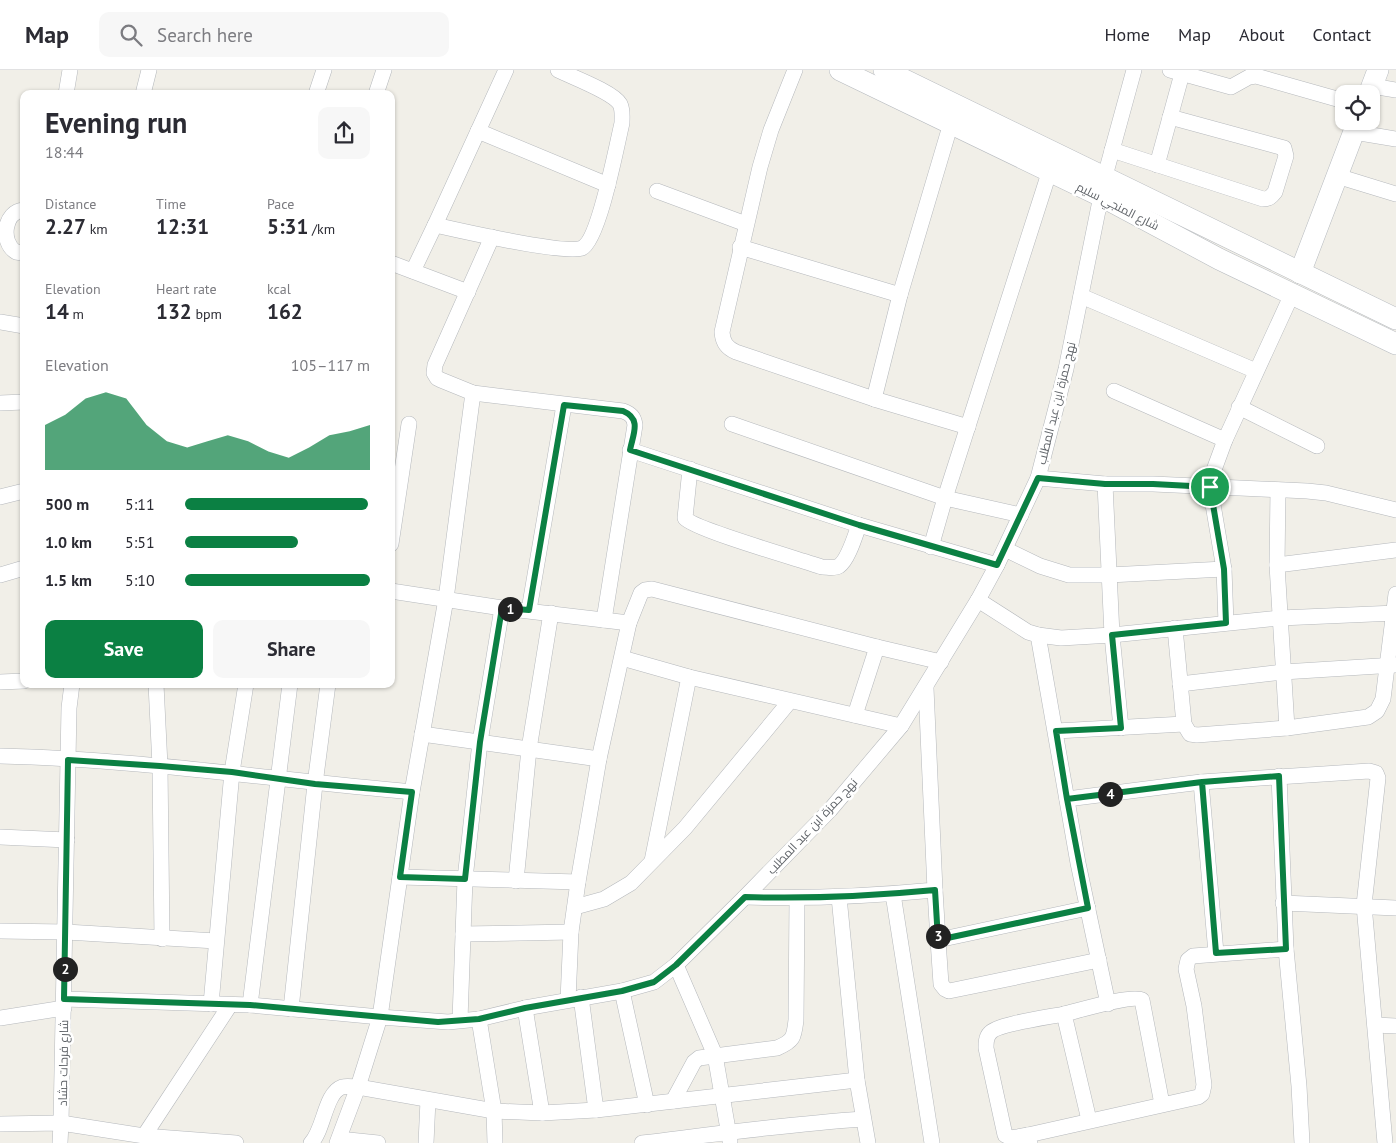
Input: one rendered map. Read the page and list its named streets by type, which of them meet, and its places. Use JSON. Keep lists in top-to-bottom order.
{
  "streets": {
    "main road": ["شارع المنجي سليم"],
    "street": ["نهج حمزة ابن عبد المطلب", "شارع فرحات حشاد"]
  },
  "crossings": [
    ["شارع المنجي سليم", "نهج حمزة ابن عبد المطلب"],
    ["نهج حمزة ابن عبد المطلب", "شارع فرحات حشاد"]
  ],
  "page": {
    "header": "Map",
    "search": "Search here",
    "nav": [
      "Home",
      "Map",
      "About",
      "Contact"
    ],
    "heading": ["Evening run", "18:44"],
    "stats": [
      ["Distance", "2.27 km"],
      ["Time", "12:31"],
      ["Pace", "5:31 /km"],
      ["Elevation", "14 m"],
      ["Heart rate", "132 bpm"],
      ["kcal", "162"]
    ],
    "chart": ["Elevation", "105–117 m"],
    "list": [
      {
        "name": "500 m",
        "note": "5:11"
      },
      {
        "name": "1.0 km",
        "note": "5:51"
      },
      {
        "name": "1.5 km",
        "note": "5:10"
      }
    ],
    "pins": [
      "1",
      "4",
      "3",
      "2"
    ],
    "buttons": ["Save", "Share"]
  }
}
